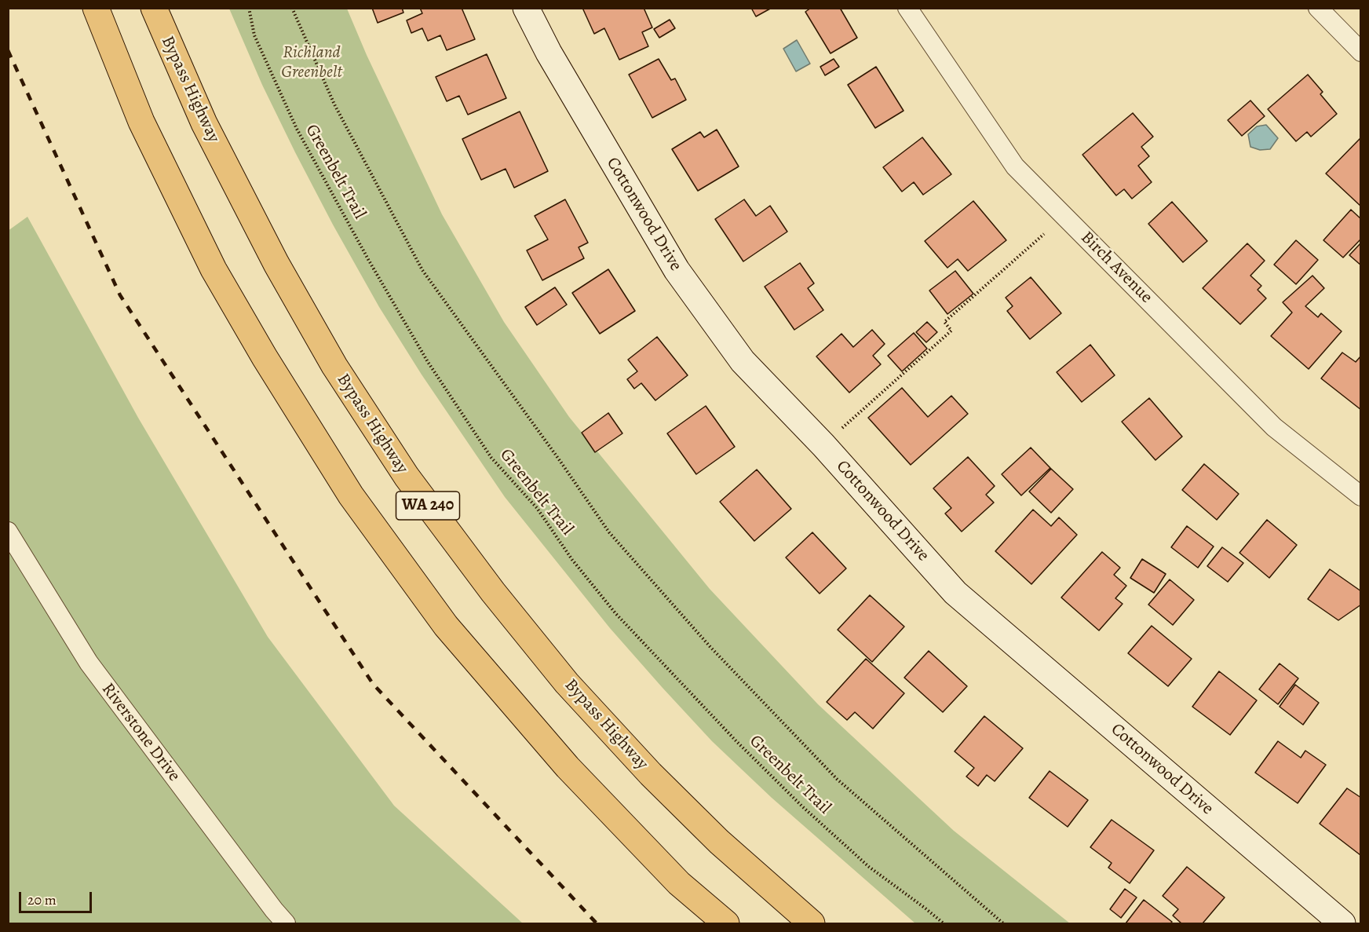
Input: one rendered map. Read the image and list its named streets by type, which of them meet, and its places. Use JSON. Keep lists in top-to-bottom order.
{
  "streets": {
    "highway": ["Bypass Highway", "WA 240"],
    "street": ["Cottonwood Drive", "Birch Avenue", "Riverstone Drive"],
    "path": ["Greenbelt Trail"]
  },
  "parks": ["Richland Greenbelt"],
  "scale_bar": "20 m"
}
